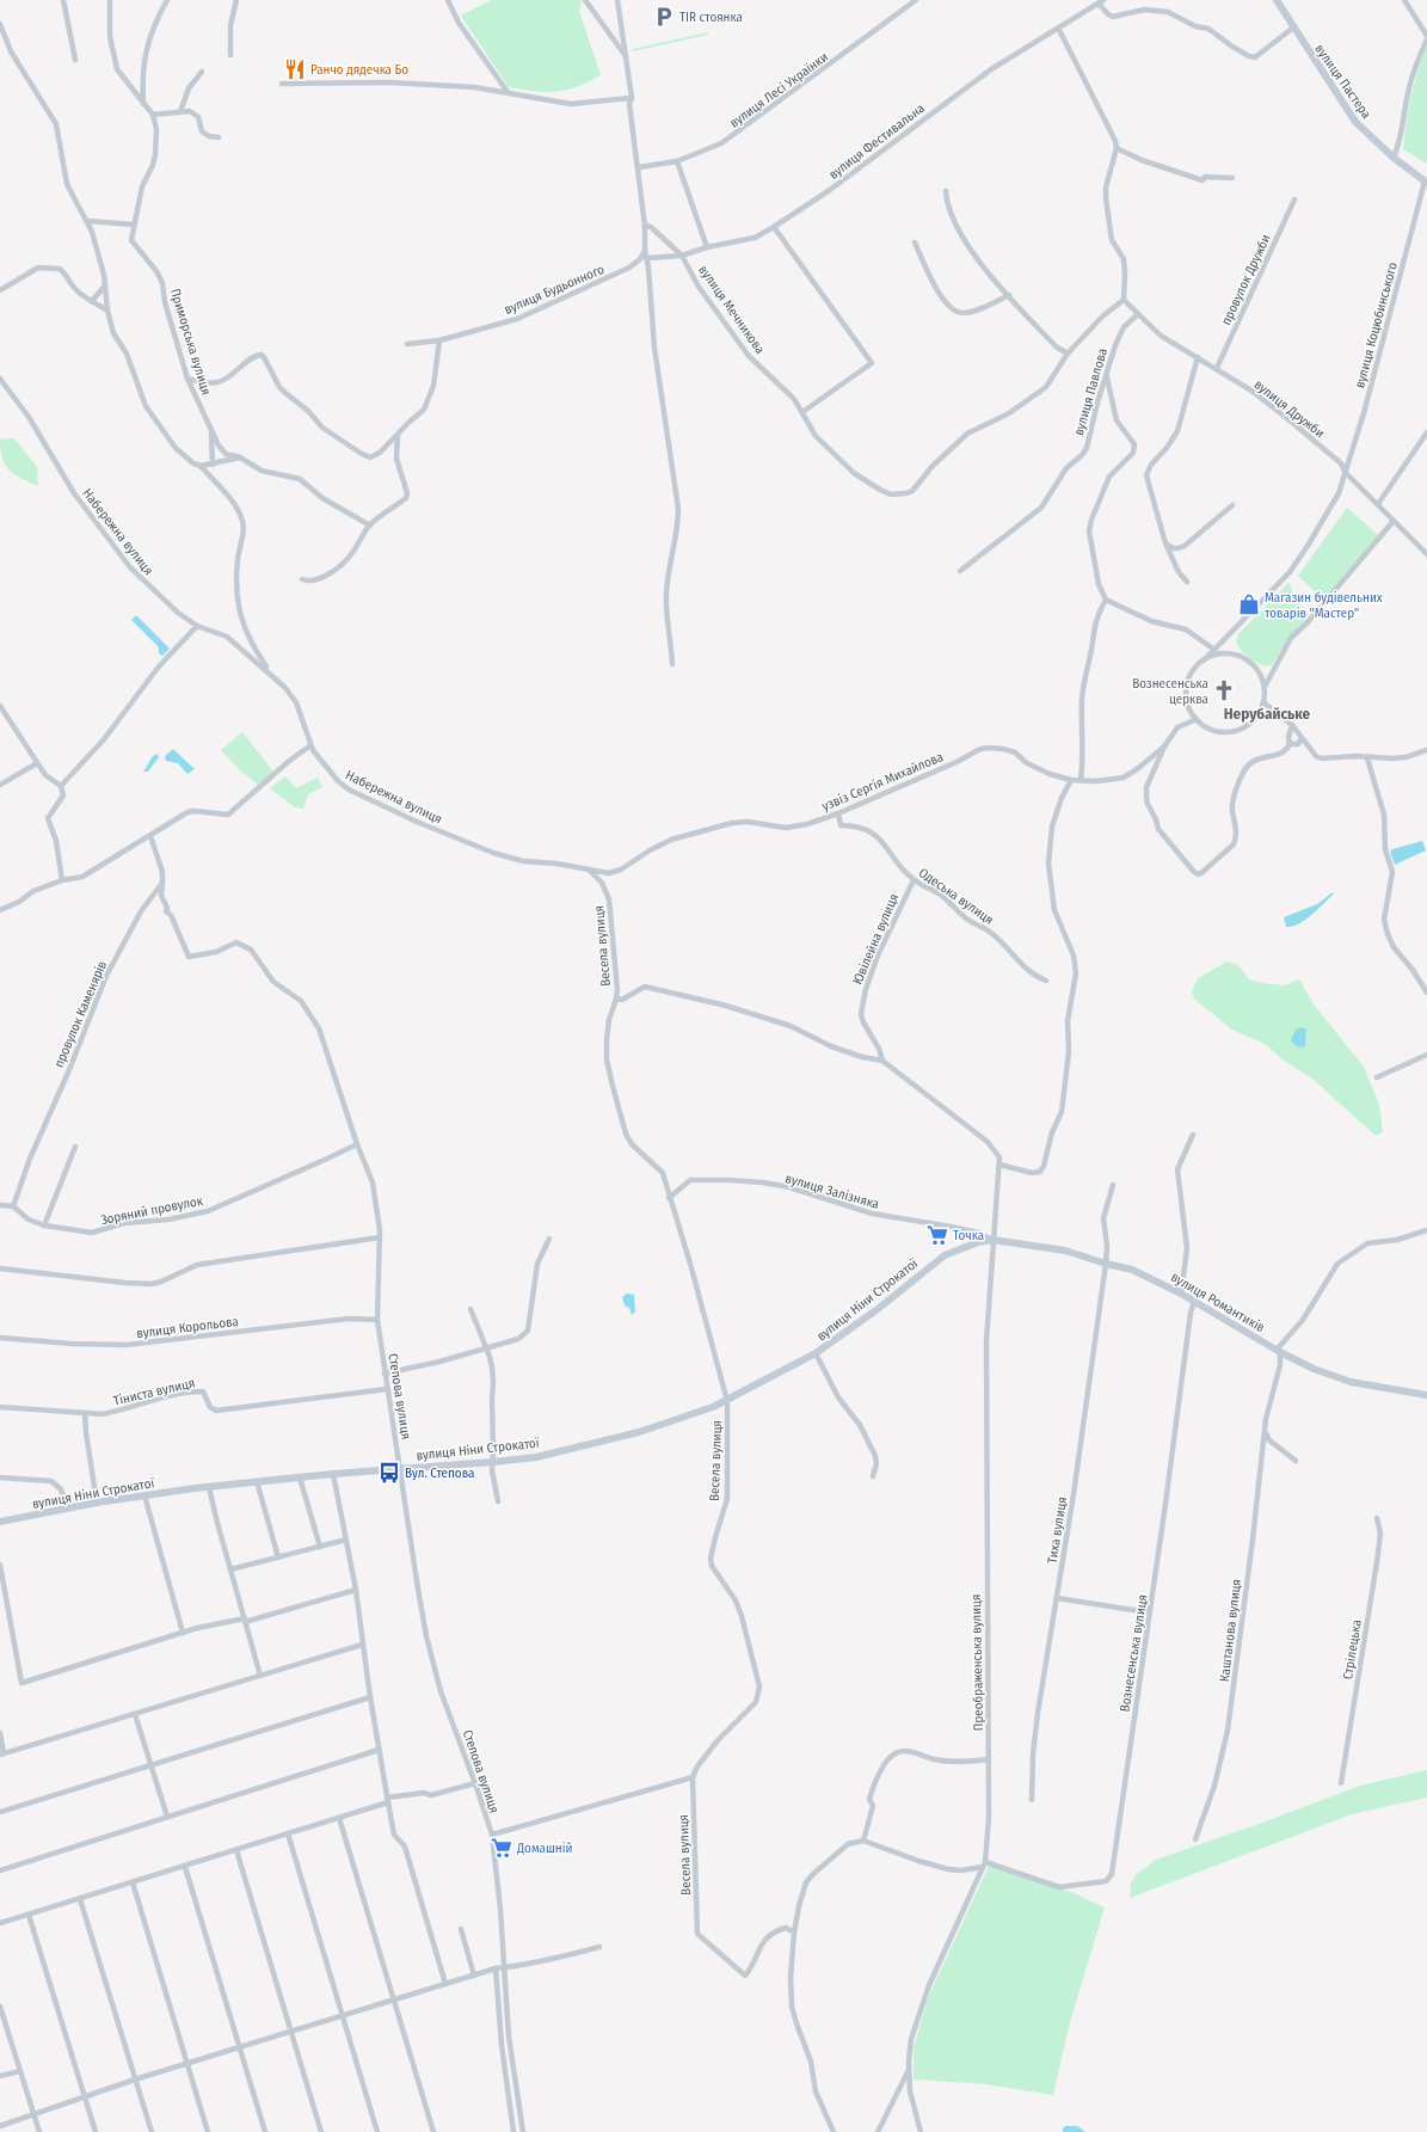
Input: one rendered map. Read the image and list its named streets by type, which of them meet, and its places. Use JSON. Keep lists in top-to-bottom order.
{
  "streets": {
    "street": [
      "вулиця Пастера",
      "вулиця Лесі Українки",
      "вулиця Фестивальна",
      "провулок Дружби",
      "вулиця Будьонного",
      "вулиця Мечникова",
      "вулиця Коцюбинського",
      "Приморська вулиця",
      "вулиця Павлова",
      "вулиця Дружби",
      "Набережна вулиця",
      "узвіз Сергія Михайлова",
      "Одеська вулиця",
      "Ювілейна вулиця",
      "Весела вулиця",
      "провулок Каменярів",
      "вулиця Залізняка",
      "Зоряний провулок",
      "вулиця Ніни Строкатої",
      "вулиця Романтиків",
      "вулиця Корольова",
      "Тіниста вулиця",
      "Степова вулиця",
      "Тиха вулиця",
      "Каштанова вулиця",
      "Стрілецька",
      "Вознесенська вулиця",
      "Преображенська вулиця"
    ]
  },
  "crossings": [
    ["вулиця Пастера", "вулиця Коцюбинського"],
    ["вулиця Фестивальна", "вулиця Мечникова"],
    ["провулок Дружби", "вулиця Дружби"],
    ["вулиця Мечникова", "вулиця Дружби"],
    ["вулиця Коцюбинського", "вулиця Дружби"],
    ["вулиця Павлова", "вулиця Дружби"],
    ["Набережна вулиця", "узвіз Сергія Михайлова"],
    ["Набережна вулиця", "Весела вулиця"],
    ["узвіз Сергія Михайлова", "Одеська вулиця"],
    ["Одеська вулиця", "Ювілейна вулиця"],
    ["Весела вулиця", "вулиця Залізняка"],
    ["Весела вулиця", "вулиця Ніни Строкатої"],
    ["провулок Каменярів", "Зоряний провулок"],
    ["провулок Каменярів", "Степова вулиця"],
    ["вулиця Залізняка", "вулиця Ніни Строкатої"],
    ["вулиця Залізняка", "вулиця Романтиків"],
    ["вулиця Залізняка", "Преображенська вулиця"],
    ["Зоряний провулок", "Степова вулиця"],
    ["вулиця Ніни Строкатої", "вулиця Романтиків"],
    ["вулиця Ніни Строкатої", "Степова вулиця"],
    ["вулиця Ніни Строкатої", "Преображенська вулиця"],
    ["вулиця Романтиків", "Тиха вулиця"],
    ["вулиця Романтиків", "Каштанова вулиця"],
    ["вулиця Романтиків", "Вознесенська вулиця"],
    ["вулиця Романтиків", "Преображенська вулиця"],
    ["вулиця Корольова", "Степова вулиця"],
    ["Тіниста вулиця", "Степова вулиця"],
    ["Вознесенська вулиця", "Преображенська вулиця"]
  ],
  "districts": ["Нерубайське"],
  "places": {
    "parking": ["TIR стоянка"],
    "restaurant": ["Ранчо дядечка Бо"],
    "shop": ["Магазин будівельних товарів \"Мастер\""],
    "church": ["Вознесенська церква"],
    "supermarket": ["Точка", "Домашній"],
    "bus stop": ["Вул. Степова"]
  }
}
